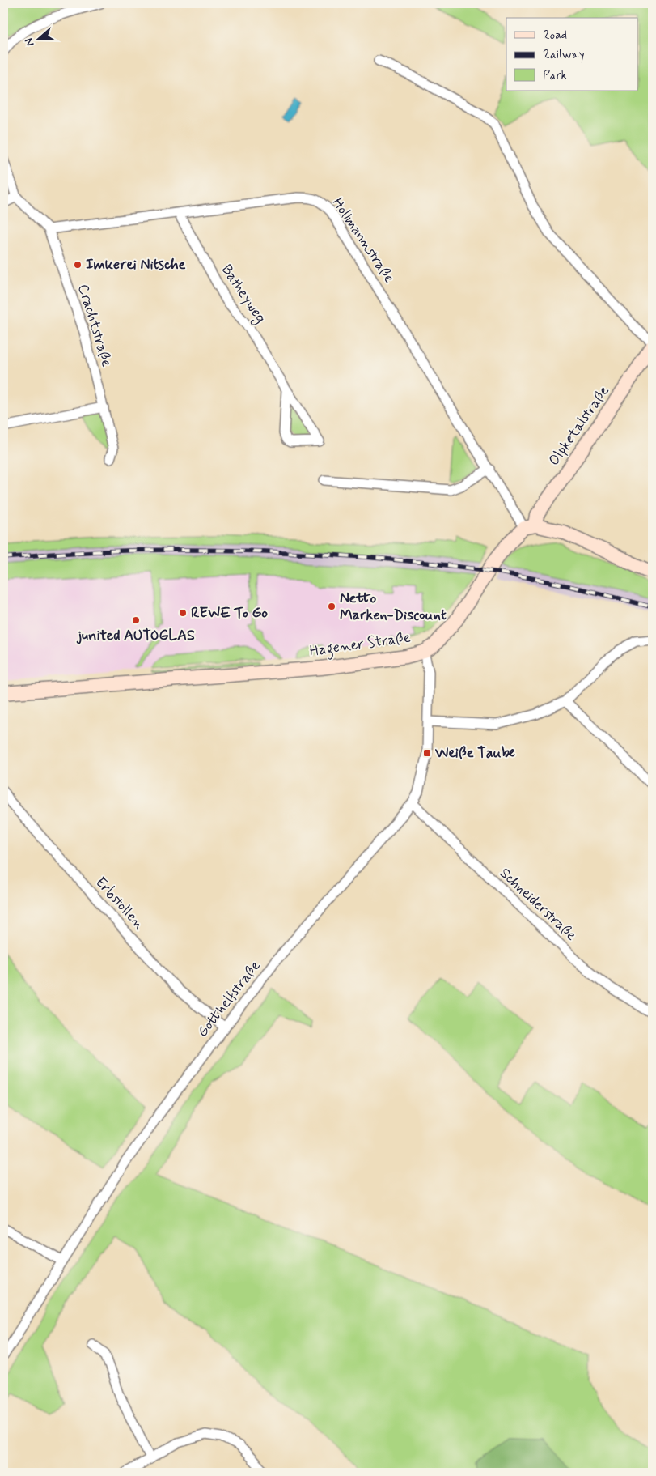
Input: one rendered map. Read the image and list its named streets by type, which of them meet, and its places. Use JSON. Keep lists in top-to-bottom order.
{
  "streets": {
    "main road": ["Olpketalstraße", "Hagener Straße"],
    "street": [
      "Hollmannstraße",
      "Batheyweg",
      "Crachtstraße",
      "Erbstollen",
      "Schneiderstraße",
      "Gotthelfstraße"
    ]
  },
  "crossings": [
    ["Hollmannstraße", "Batheyweg"],
    ["Hollmannstraße", "Crachtstraße"],
    ["Hollmannstraße", "Olpketalstraße"],
    ["Hollmannstraße", "Hagener Straße"],
    ["Olpketalstraße", "Hagener Straße"],
    ["Hagener Straße", "Gotthelfstraße"],
    ["Erbstollen", "Gotthelfstraße"],
    ["Schneiderstraße", "Gotthelfstraße"]
  ],
  "places": {
    "other": [
      "Imkerei Nitsche",
      "Netto Marken-Discount",
      "REWE To Go",
      "junited AUTOGLAS"
    ],
    "transit": ["Weiße Taube"]
  },
  "legend": ["Road", "Railway", "Park"],
  "north": "left"
}
